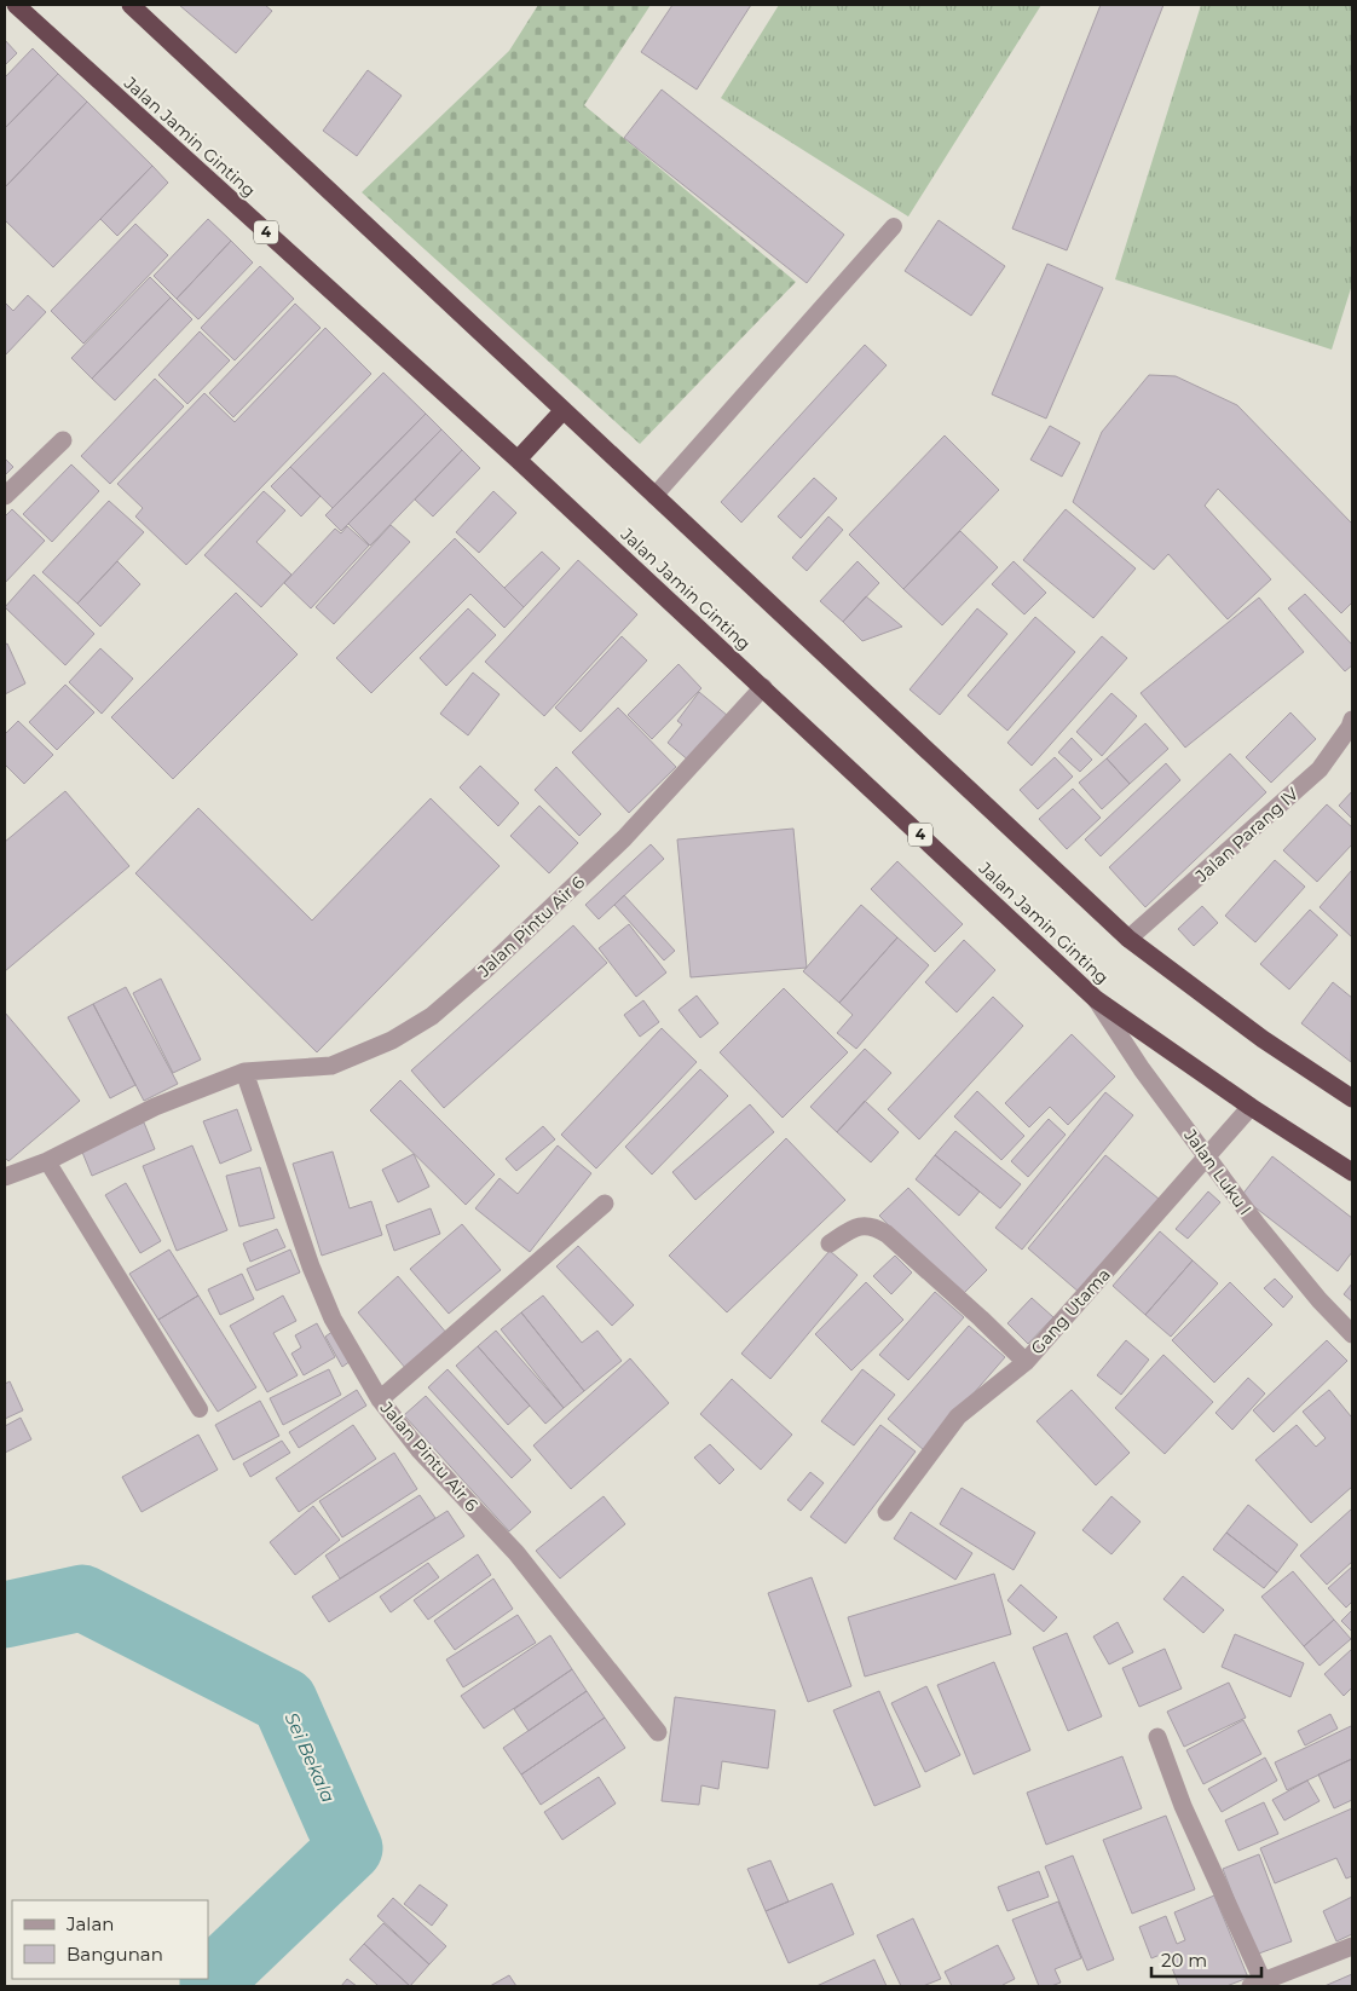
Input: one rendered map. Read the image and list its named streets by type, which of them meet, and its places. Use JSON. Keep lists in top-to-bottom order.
{
  "streets": {
    "highway": ["Jalan Jamin Ginting", "4"],
    "street": [
      "Jalan Parang IV",
      "Jalan Pintu Air 6",
      "Jalan Luku I",
      "Gang Utama"
    ]
  },
  "crossings": [
    ["Jalan Jamin Ginting", "Jalan Pintu Air 6"],
    ["Jalan Jamin Ginting", "Jalan Luku I"],
    ["Jalan Jamin Ginting", "Gang Utama"],
    ["Jalan Luku I", "Gang Utama"]
  ],
  "water": ["Sei Bekala"],
  "legend": ["Jalan", "Bangunan"],
  "scale_bar": "20 m"
}
